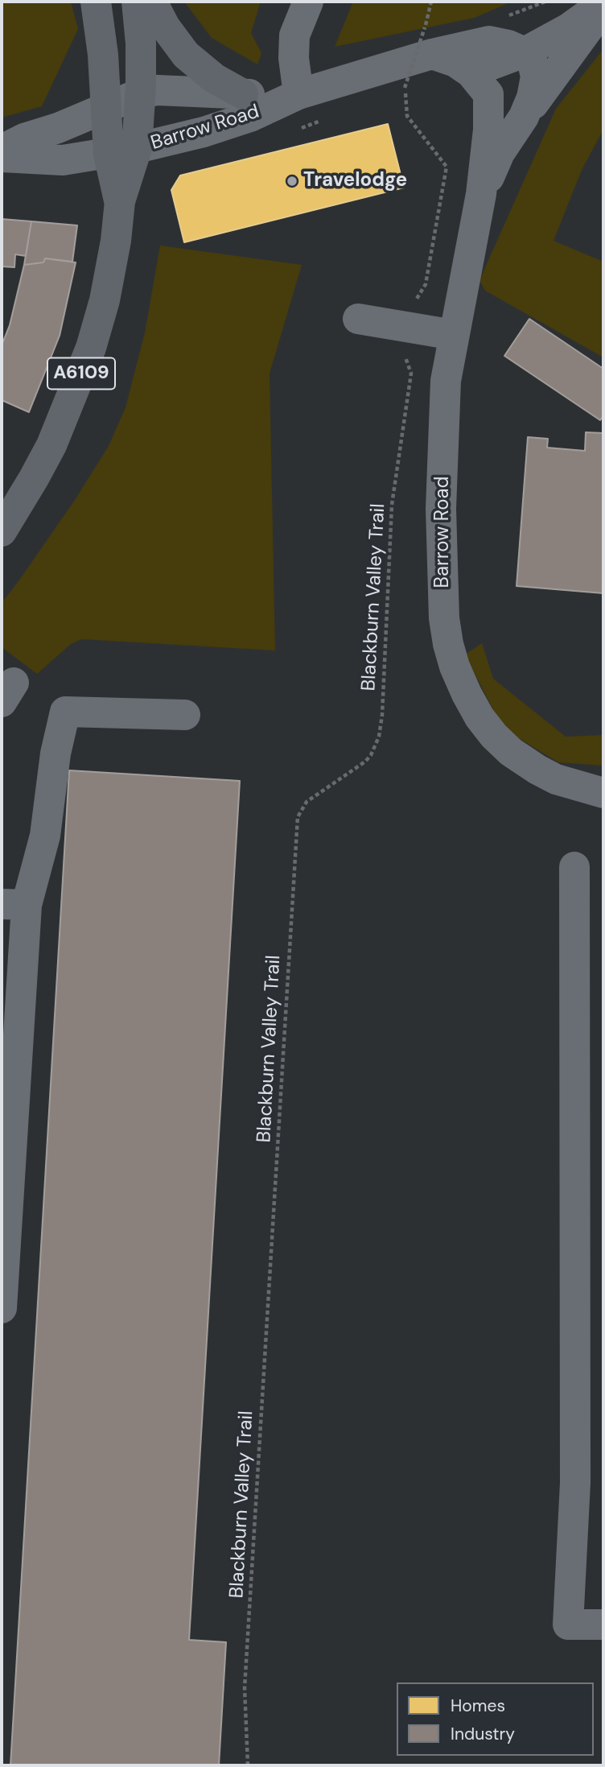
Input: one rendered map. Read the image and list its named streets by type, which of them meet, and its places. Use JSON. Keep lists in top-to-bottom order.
{
  "streets": {
    "main road": ["A6109"],
    "street": ["Barrow Road"],
    "path": ["Blackburn Valley Trail"]
  },
  "crossings": [
    ["Barrow Road", "A6109"]
  ],
  "places": ["Travelodge"],
  "legend": ["Homes", "Industry"]
}
